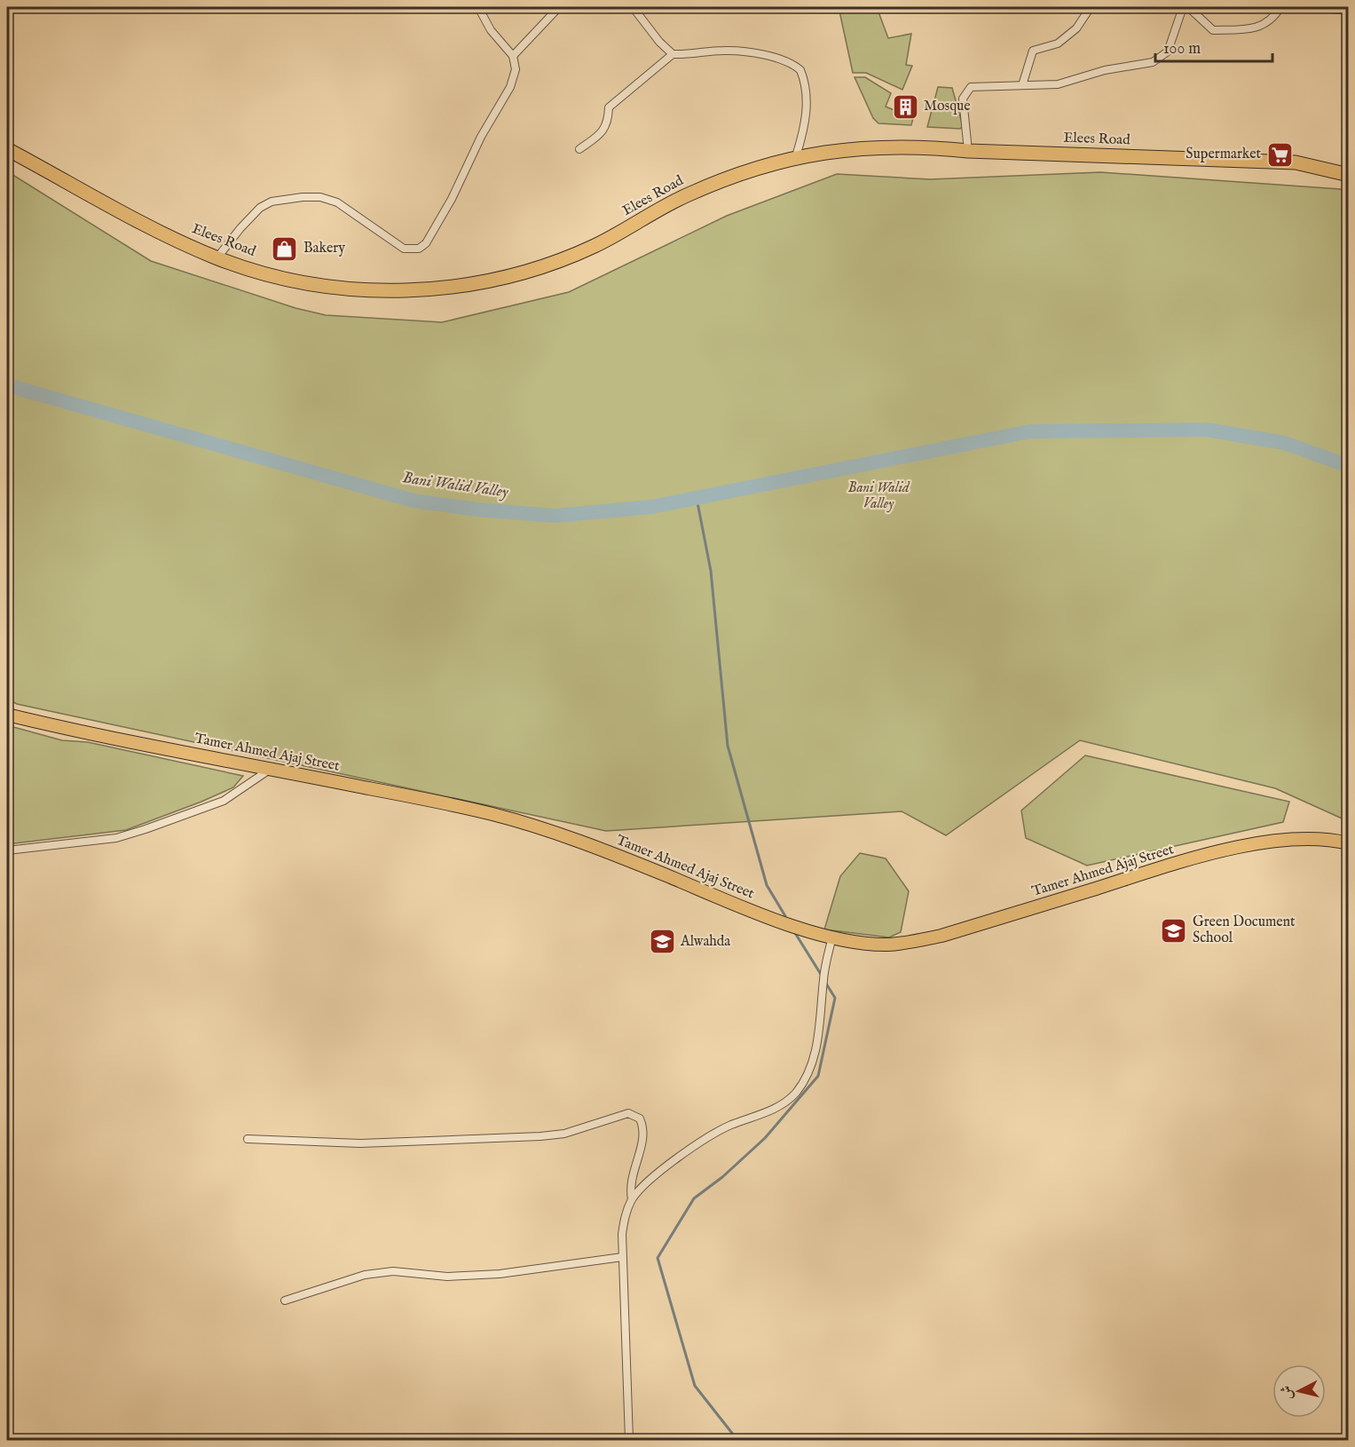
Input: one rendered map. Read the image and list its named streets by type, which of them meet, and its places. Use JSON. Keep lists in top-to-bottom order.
{
  "streets": {
    "highway": ["Elees Road"],
    "main road": ["Tamer Ahmed Ajaj Street"]
  },
  "water": ["Bani Walid Valley"],
  "parks": ["Bani Walid Valley"],
  "places": {
    "building": ["Mosque"],
    "supermarket": ["Supermarket"],
    "shop": ["Bakery"],
    "school or university": ["Green Document School", "Alwahda"]
  },
  "scale_bar": "100 m",
  "north": "left"
}
